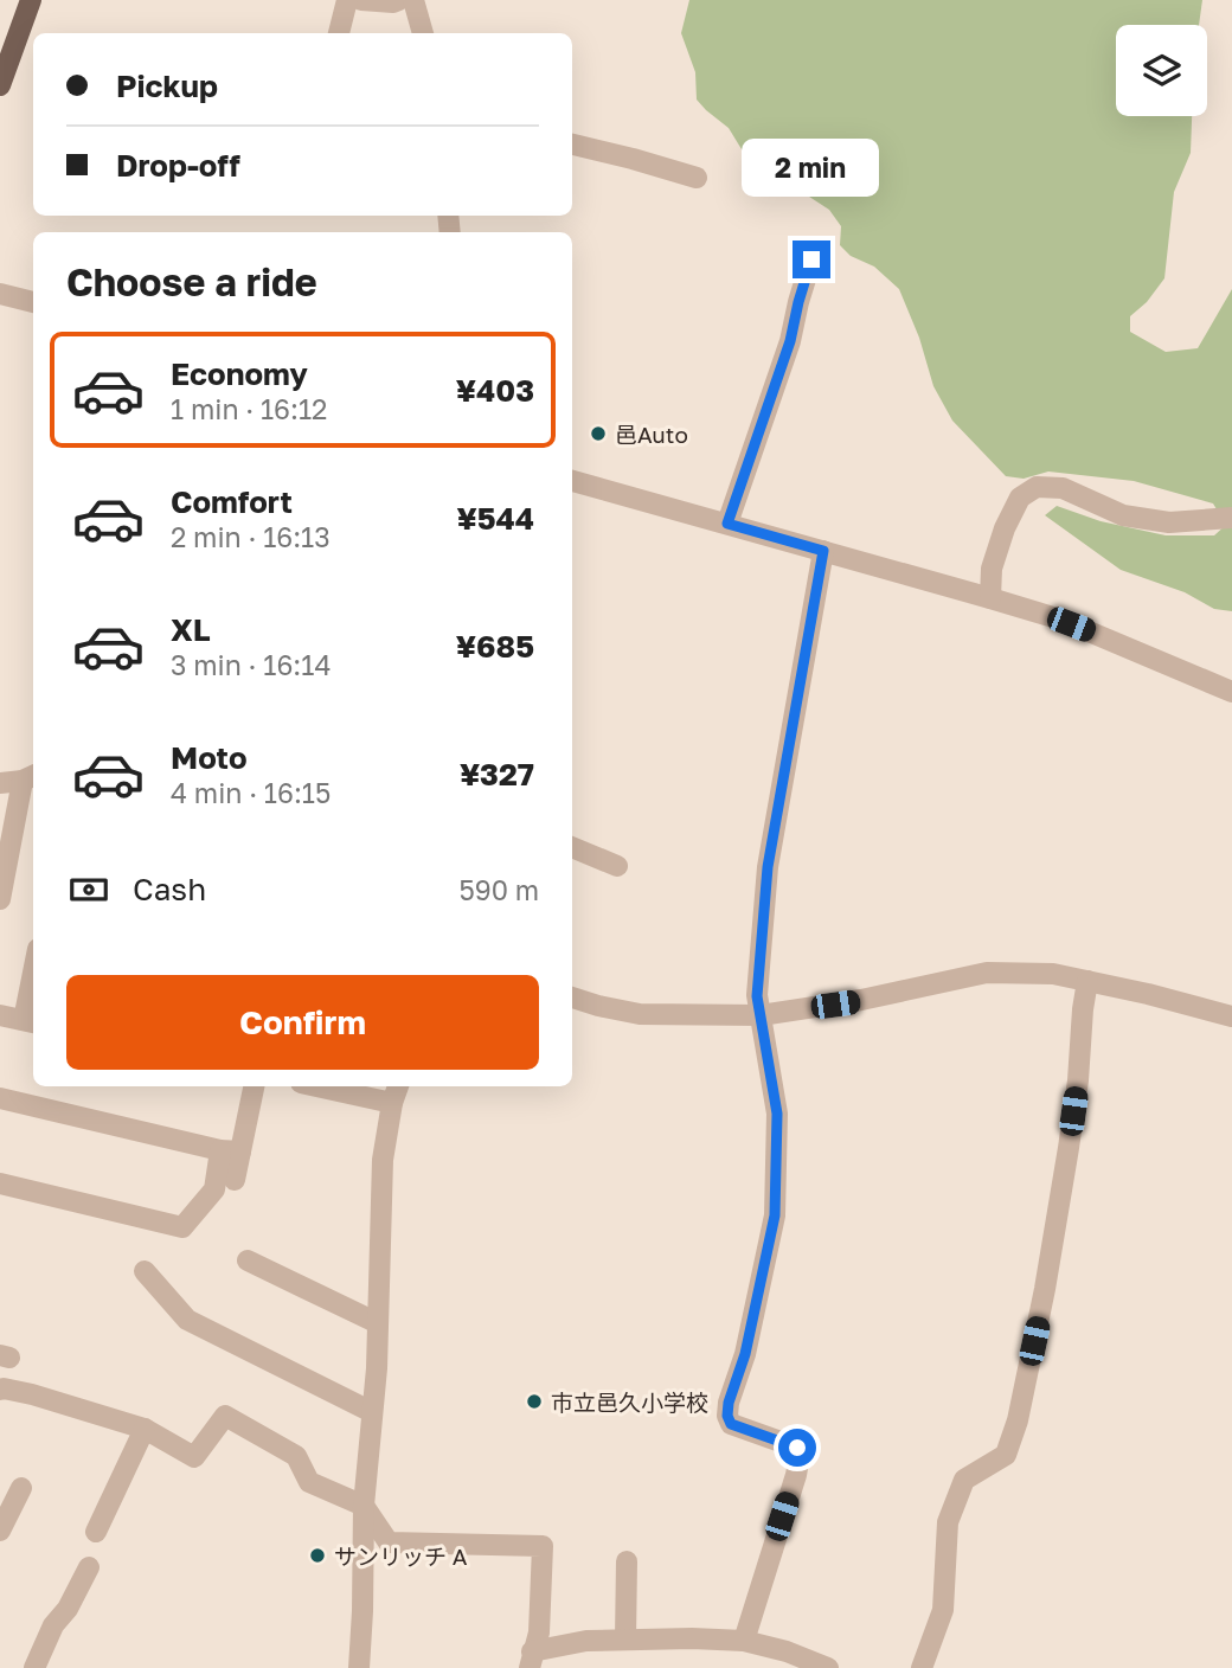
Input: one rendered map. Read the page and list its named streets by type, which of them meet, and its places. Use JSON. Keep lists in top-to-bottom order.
{
  "places": ["邑Auto", "市立邑久小学校", "サンリッチ A"],
  "page": {
    "banner": ["Pickup", "Drop-off"],
    "bubble": "2 min",
    "heading": "Choose a ride",
    "list": [
      {
        "name": "Economy",
        "note": "1 min · 16:12",
        "value": "¥403"
      },
      {
        "name": "Comfort",
        "note": "2 min · 16:13",
        "value": "¥544"
      },
      {
        "name": "XL",
        "note": "3 min · 16:14",
        "value": "¥685"
      },
      {
        "name": "Moto",
        "note": "4 min · 16:15",
        "value": "¥327"
      }
    ],
    "pay": ["Cash", "590 m"],
    "buttons": "Confirm"
  }
}
